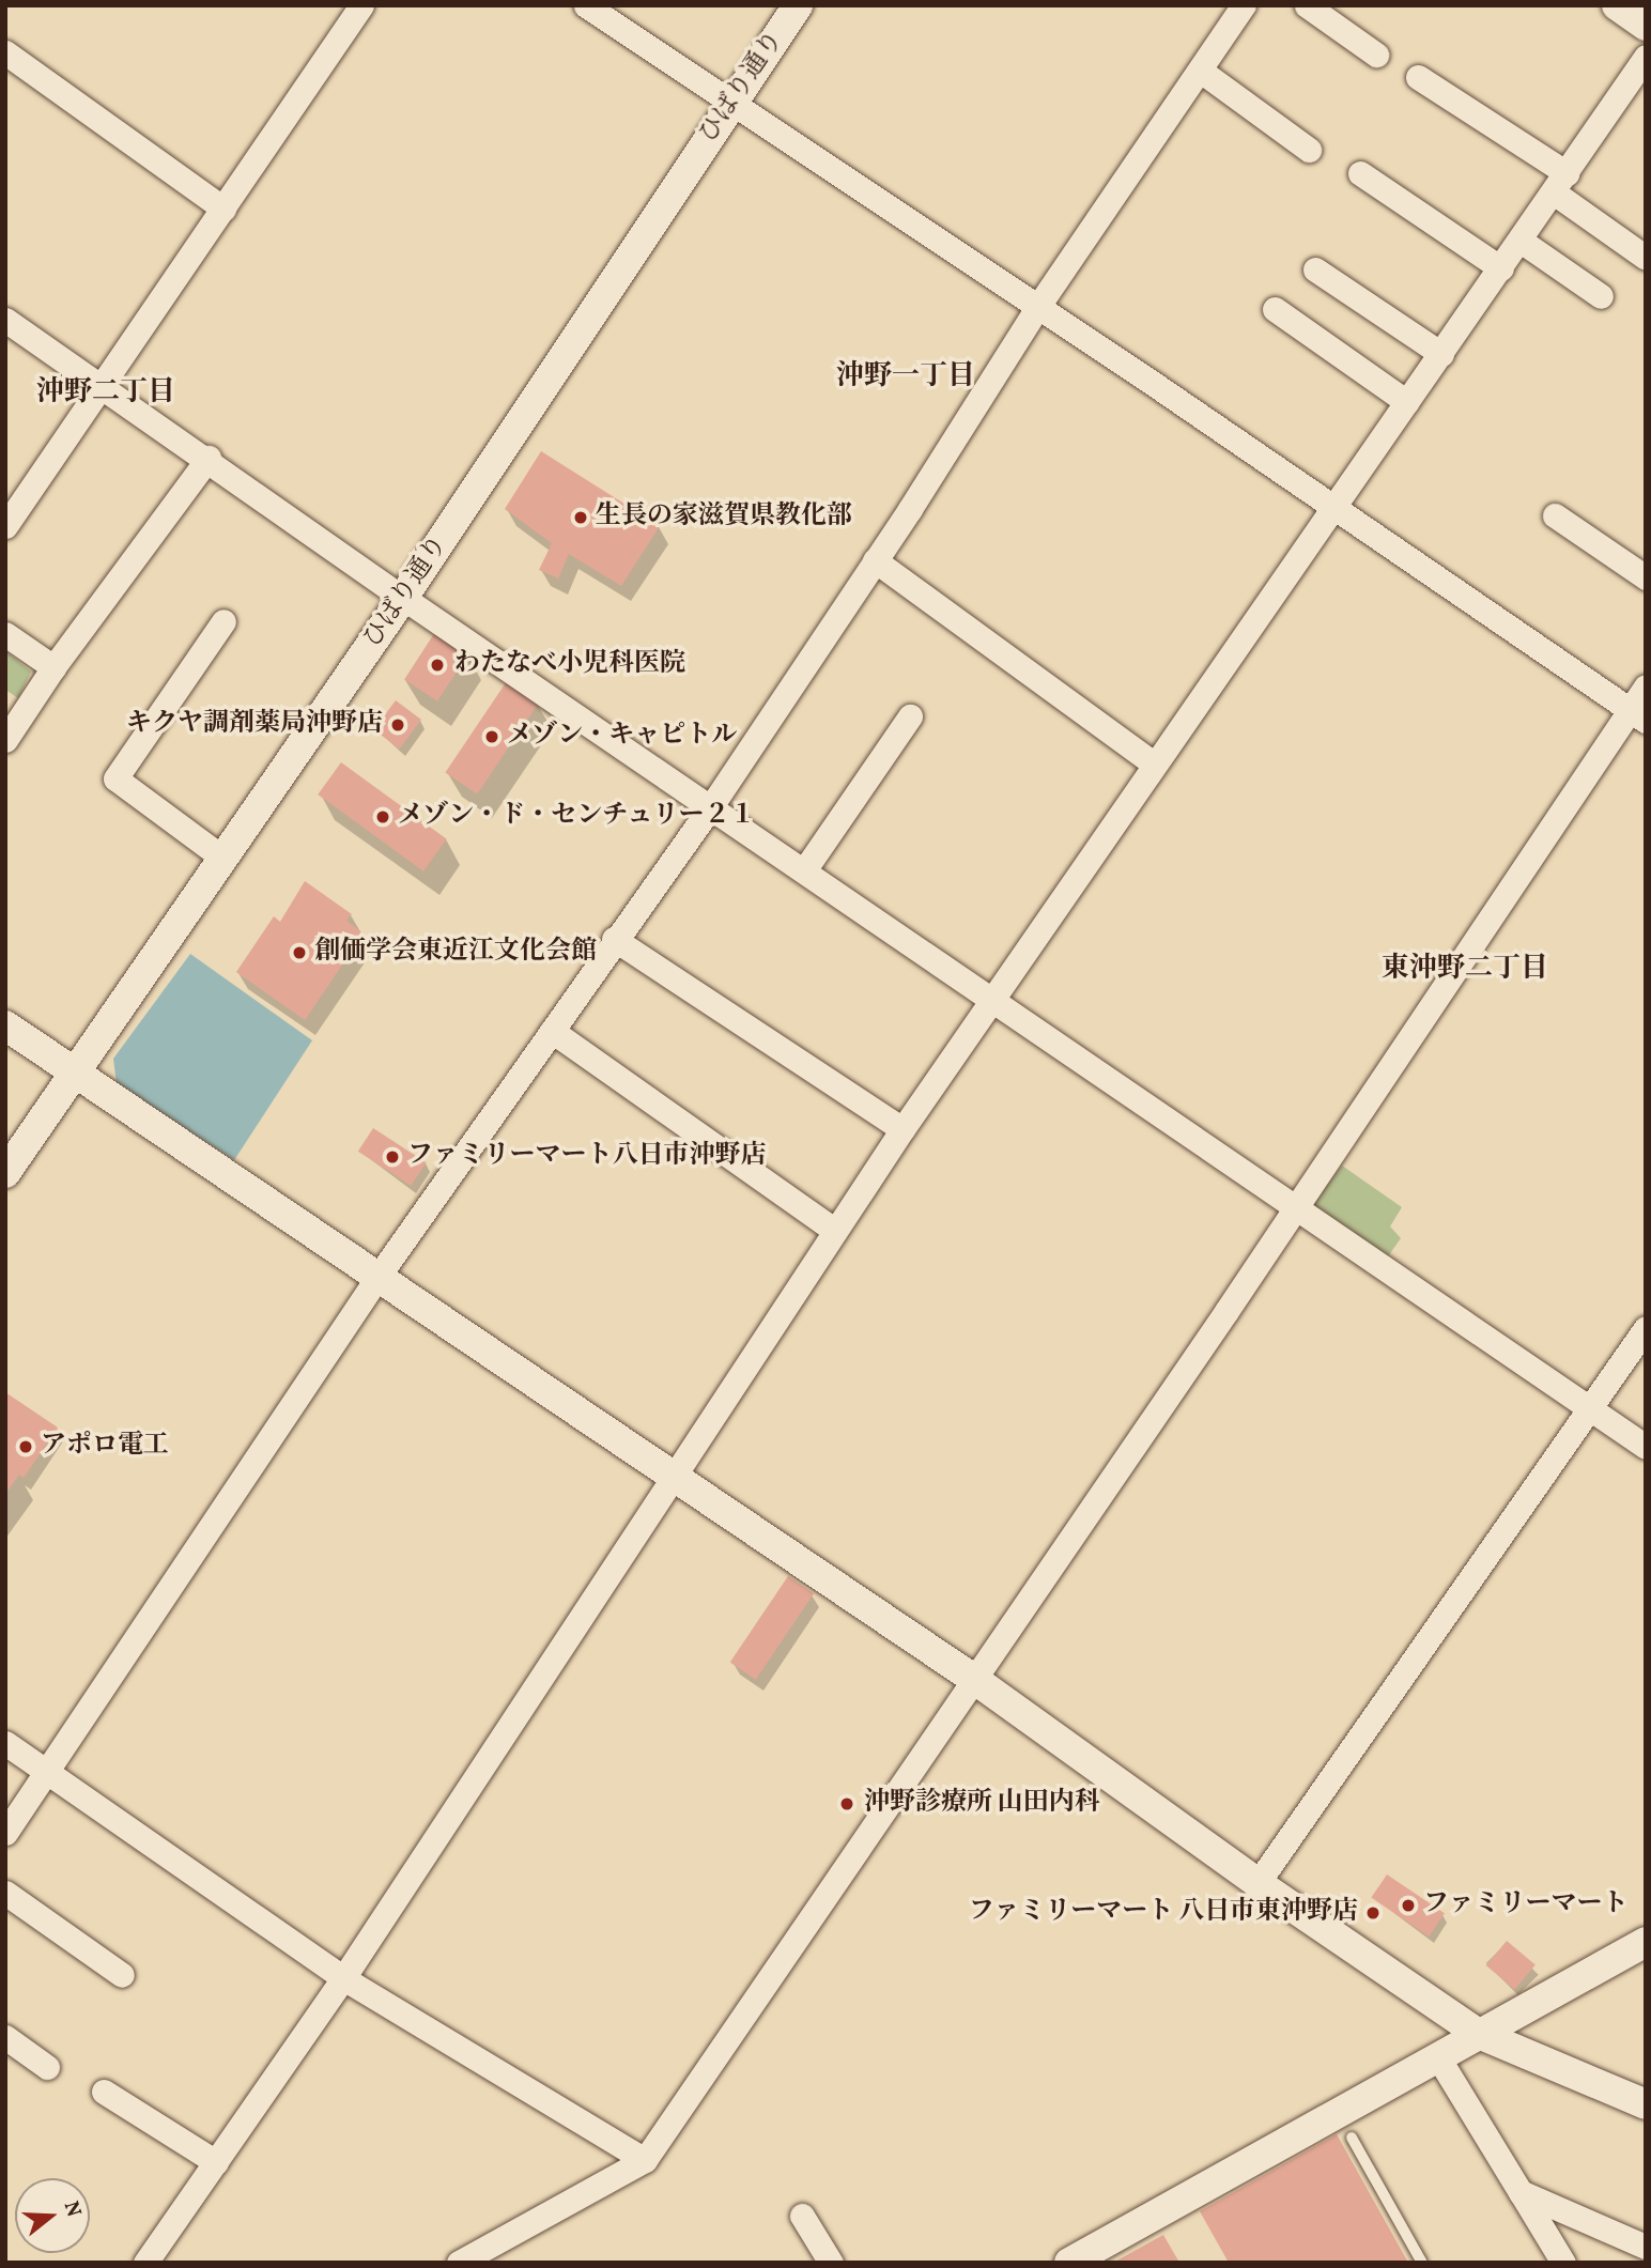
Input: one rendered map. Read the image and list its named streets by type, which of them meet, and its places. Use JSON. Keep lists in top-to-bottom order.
{
  "streets": {
    "street": ["ひばり通り"]
  },
  "districts": ["沖野一丁目", "沖野二丁目", "東沖野二丁目"],
  "places": [
    "生長の家滋賀県教化部",
    "わたなべ小児科医院",
    "キクヤ調剤薬局沖野店",
    "メゾン・キャピトル",
    "メゾン・ド・センチュリー２１",
    "創価学会東近江文化会館",
    "ファミリーマート八日市沖野店",
    "アポロ電工",
    "沖野診療所 山田内科",
    "ファミリーマート",
    "ファミリーマート 八日市東沖野店"
  ],
  "north": "right"
}
